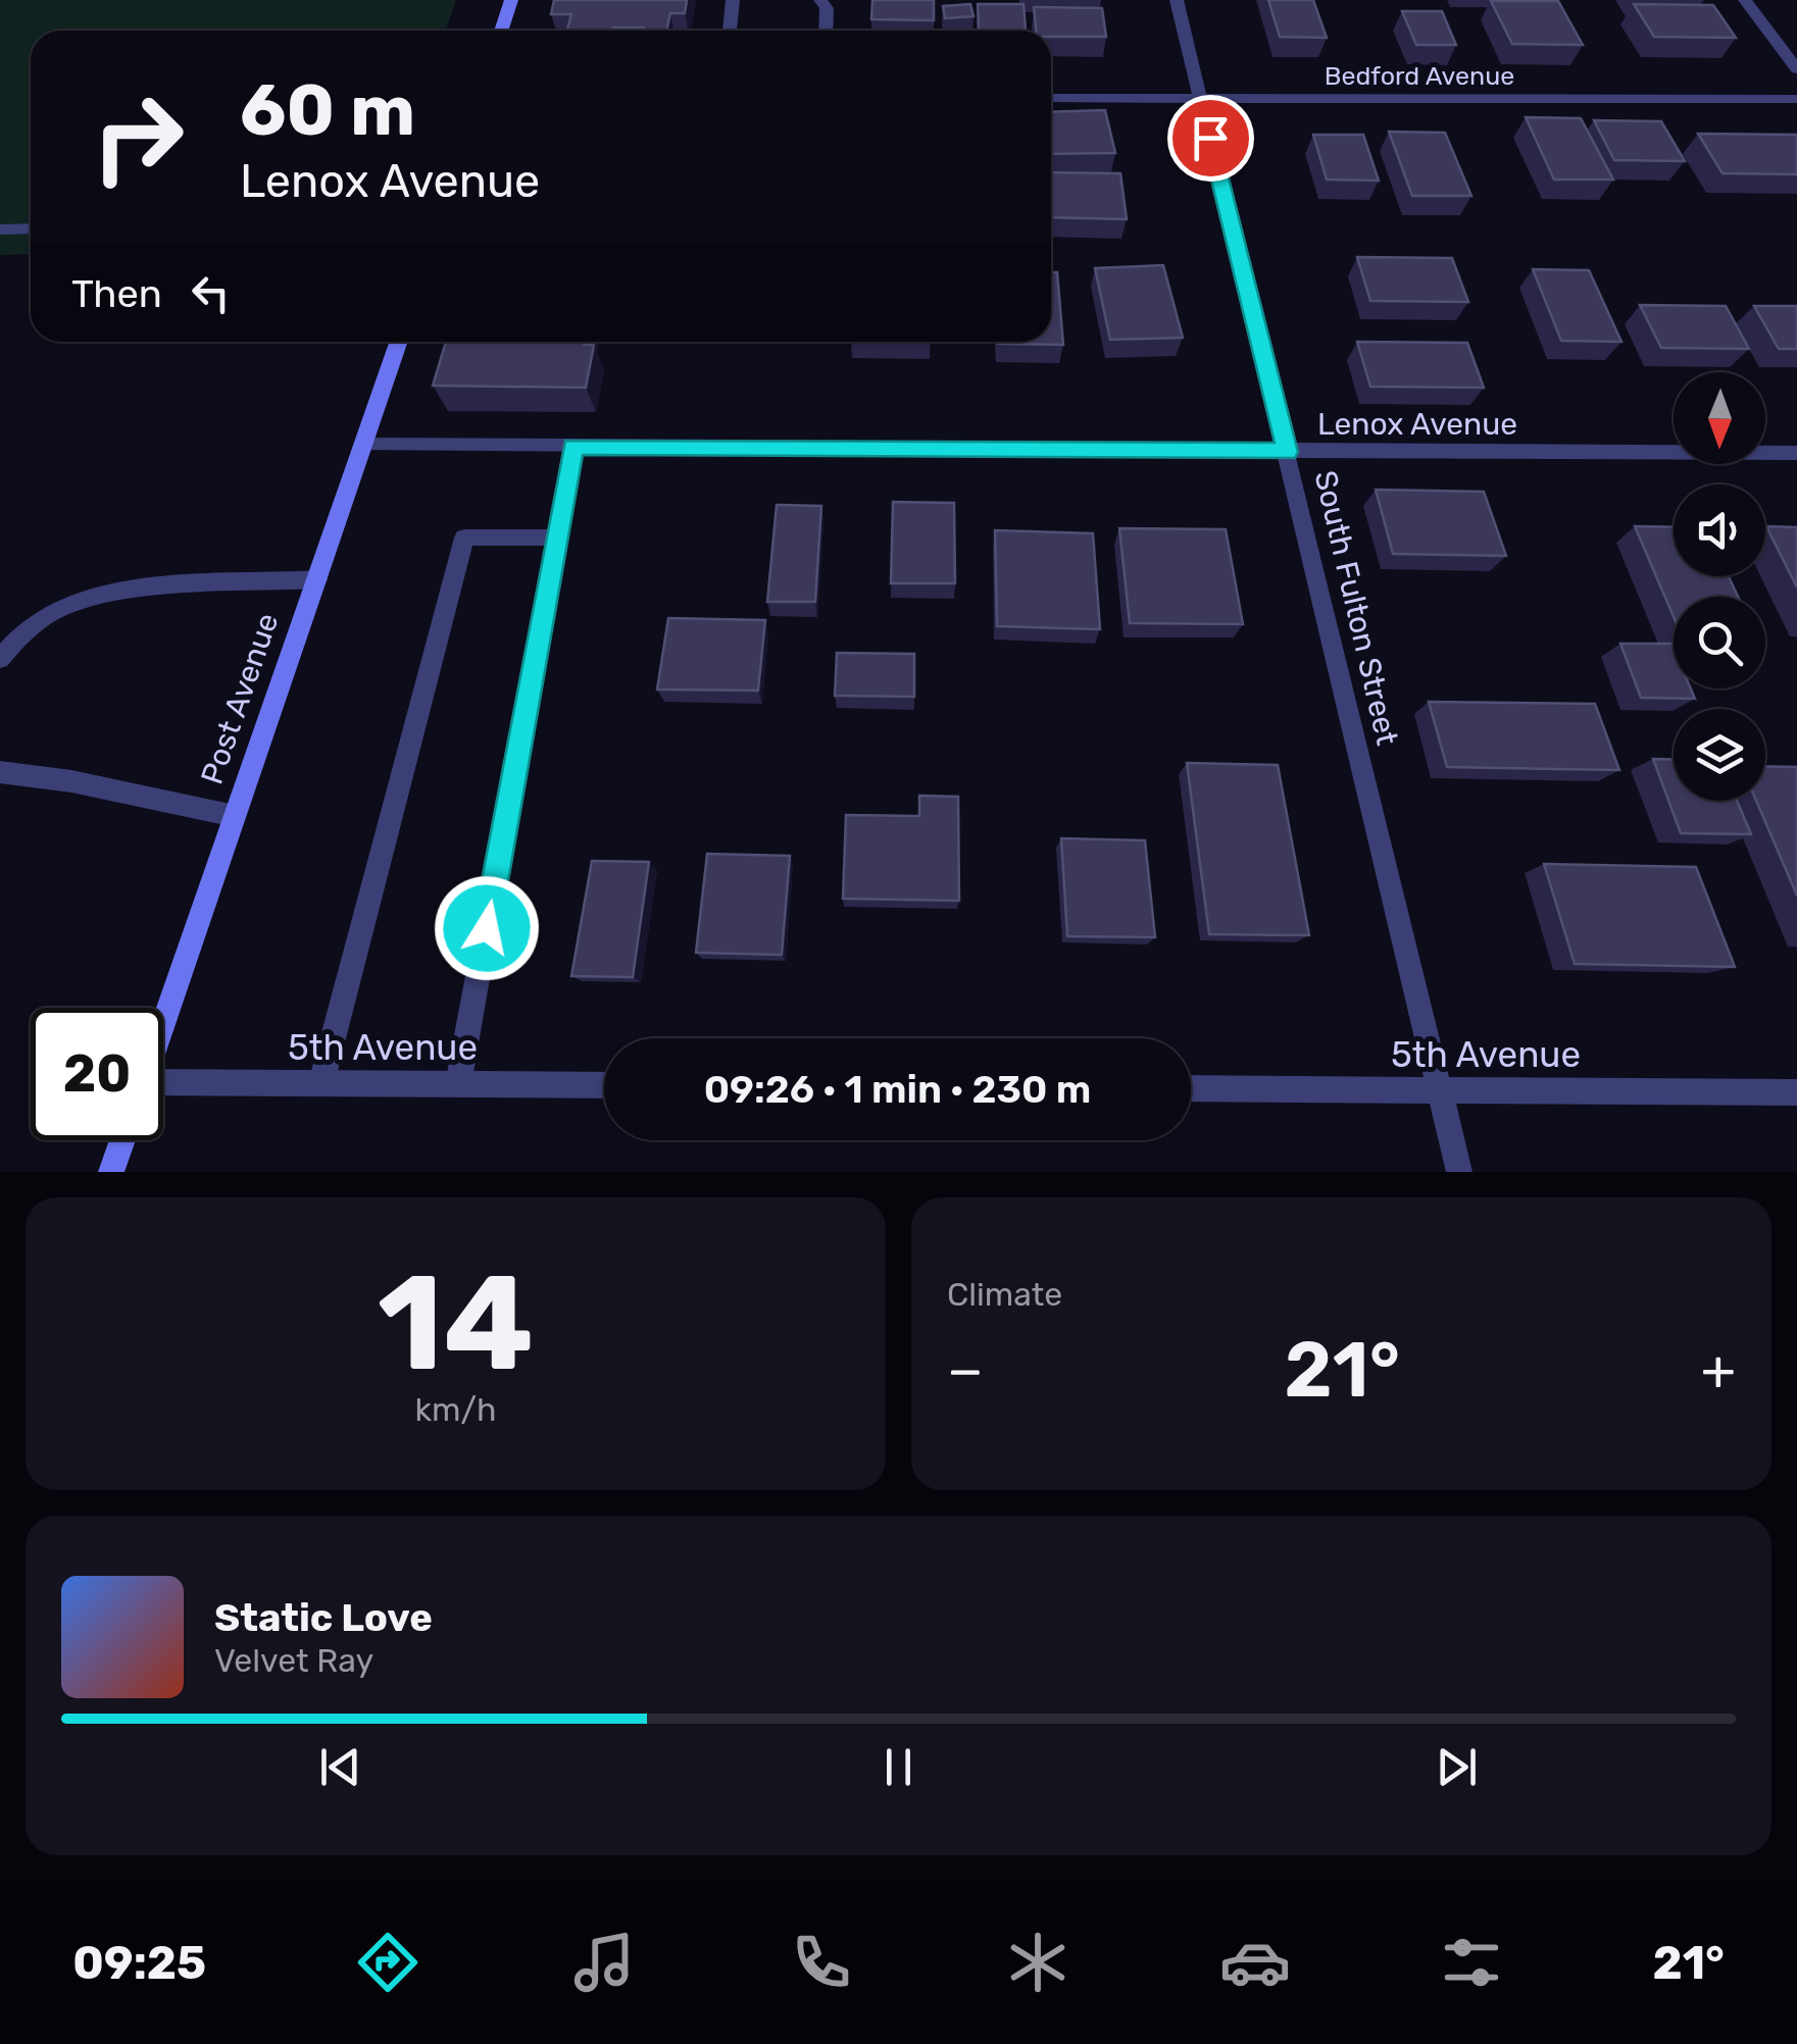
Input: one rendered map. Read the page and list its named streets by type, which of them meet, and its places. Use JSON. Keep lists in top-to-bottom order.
{
  "streets": {
    "main road": ["Post Avenue"],
    "street": [
      "Bedford Avenue",
      "Lenox Avenue",
      "South Fulton Street",
      "5th Avenue"
    ]
  },
  "crossings": [
    ["Bedford Avenue", "South Fulton Street"],
    ["Lenox Avenue", "South Fulton Street"],
    ["Lenox Avenue", "Post Avenue"],
    ["South Fulton Street", "5th Avenue"]
  ],
  "north": "bottom",
  "page": {
    "turn": ["60 m", "Lenox Avenue"],
    "then": "Then",
    "limit": "20",
    "trip": "09:26 · 1 min · 230 m",
    "tile": [
      ["14", "km/h"],
      "Climate"
    ],
    "heat": ["−", "21°", "+"],
    "song": ["Static Love", "Velvet Ray"],
    "tabs": ["09:25", "21°"]
  }
}
